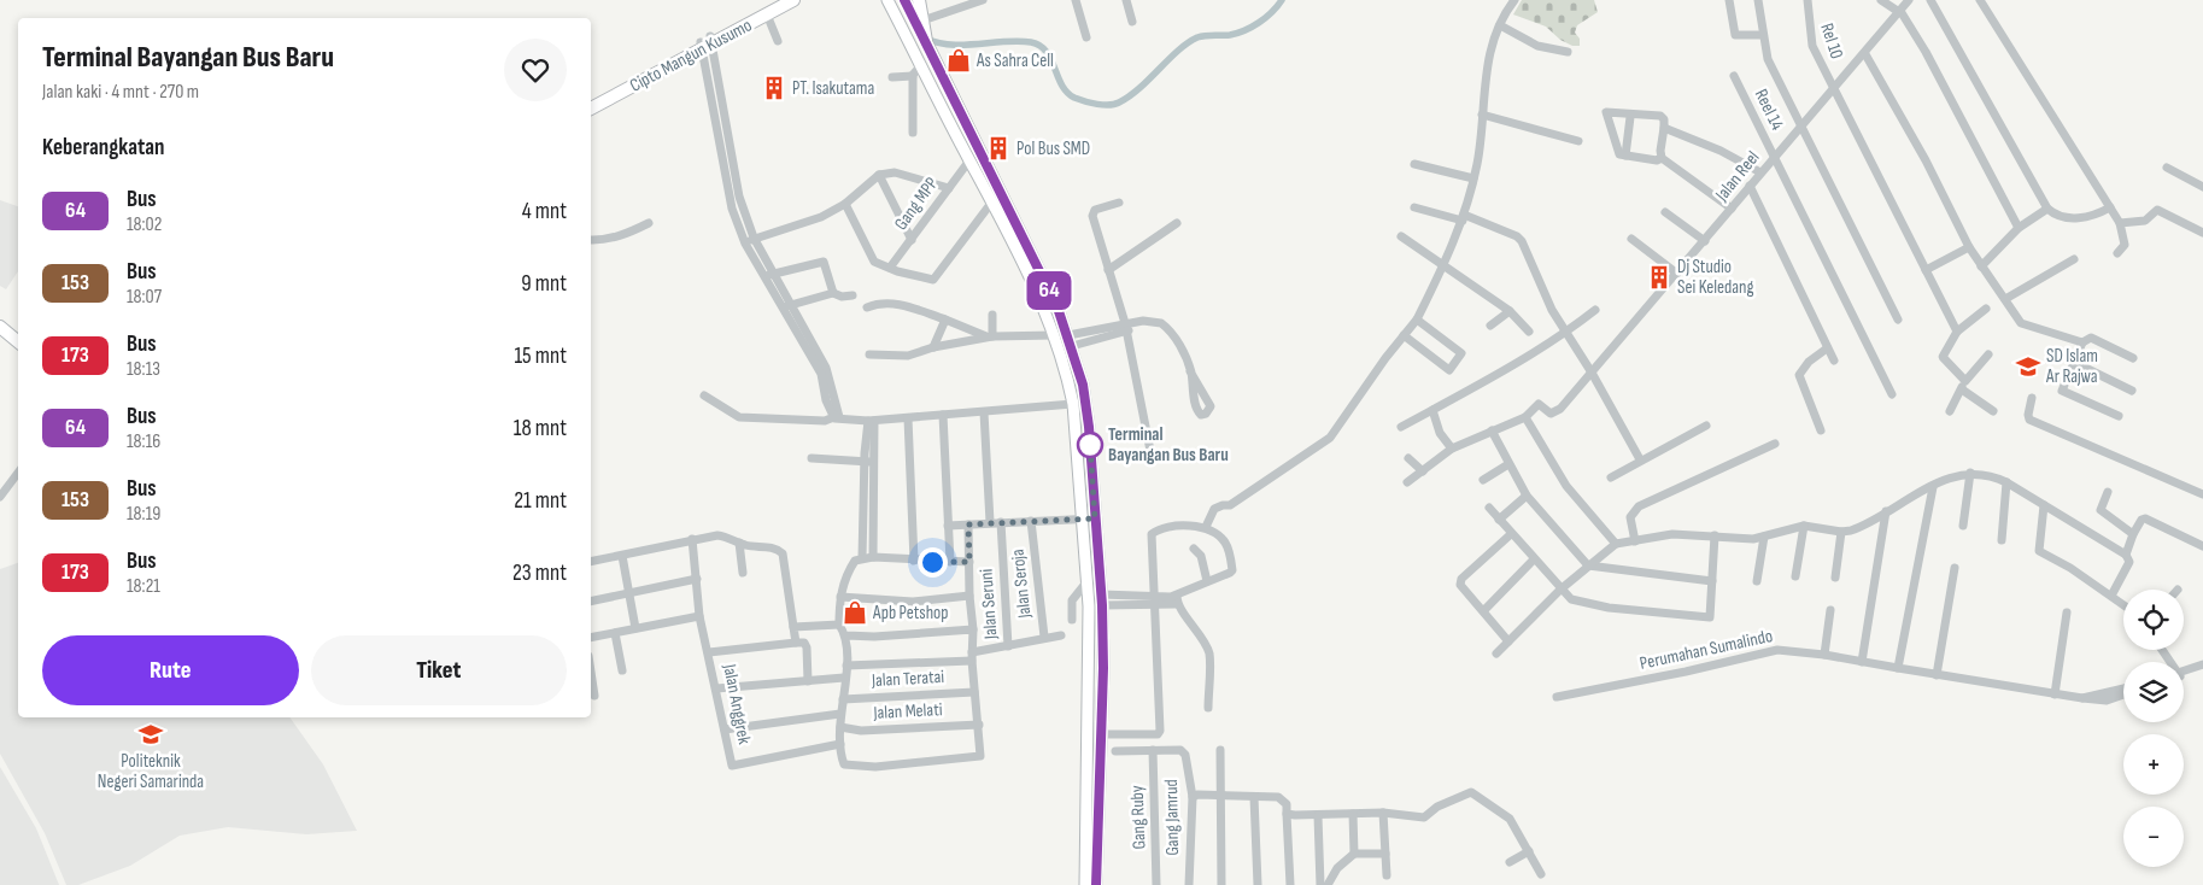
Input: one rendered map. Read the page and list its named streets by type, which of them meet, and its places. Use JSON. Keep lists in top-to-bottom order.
{
  "streets": {
    "highway": ["Cipto Mangun Kusumo"],
    "street": [
      "Rel 10",
      "Reel 14",
      "Jalan Reel",
      "Gang MPP",
      "Jalan Seroja",
      "Jalan Seruni",
      "Perumahan Sumalindo",
      "Jalan Teratai",
      "Jalan Anggrek",
      "Jalan Melati",
      "Gang Ruby",
      "Gang Jamrud"
    ]
  },
  "crossings": [
    ["Rel 10", "Jalan Reel"],
    ["Reel 14", "Jalan Reel"],
    ["Jalan Seroja", "Jalan Seruni"],
    ["Gang Ruby", "Gang Jamrud"]
  ],
  "places": {
    "shop": ["As Sahra Cell", "Apb Petshop"],
    "building": ["PT. Isakutama", "Pol Bus SMD", "Dj Studio Sei Keledang"],
    "school or university": ["SD Islam Ar Rajwa", "Politeknik Negeri Samarinda"],
    "other": ["Terminal Bayangan Bus Baru"]
  },
  "lines": ["bus line 64"],
  "page": {
    "on_map": "64",
    "heading": [
      ["Terminal Bayangan Bus Baru", "Jalan kaki · 4 mnt · 270 m"],
      "Keberangkatan"
    ],
    "list": [
      {
        "mark": "64",
        "name": "Bus",
        "note": "18:02",
        "value": "4 mnt"
      },
      {
        "mark": "153",
        "name": "Bus",
        "note": "18:07",
        "value": "9 mnt"
      },
      {
        "mark": "173",
        "name": "Bus",
        "note": "18:13",
        "value": "15 mnt"
      },
      {
        "mark": "64",
        "name": "Bus",
        "note": "18:16",
        "value": "18 mnt"
      },
      {
        "mark": "153",
        "name": "Bus",
        "note": "18:19",
        "value": "21 mnt"
      },
      {
        "mark": "173",
        "name": "Bus",
        "note": "18:21",
        "value": "23 mnt"
      }
    ],
    "map_buttons": ["+", "−"],
    "buttons": ["Rute", "Tiket"]
  }
}
